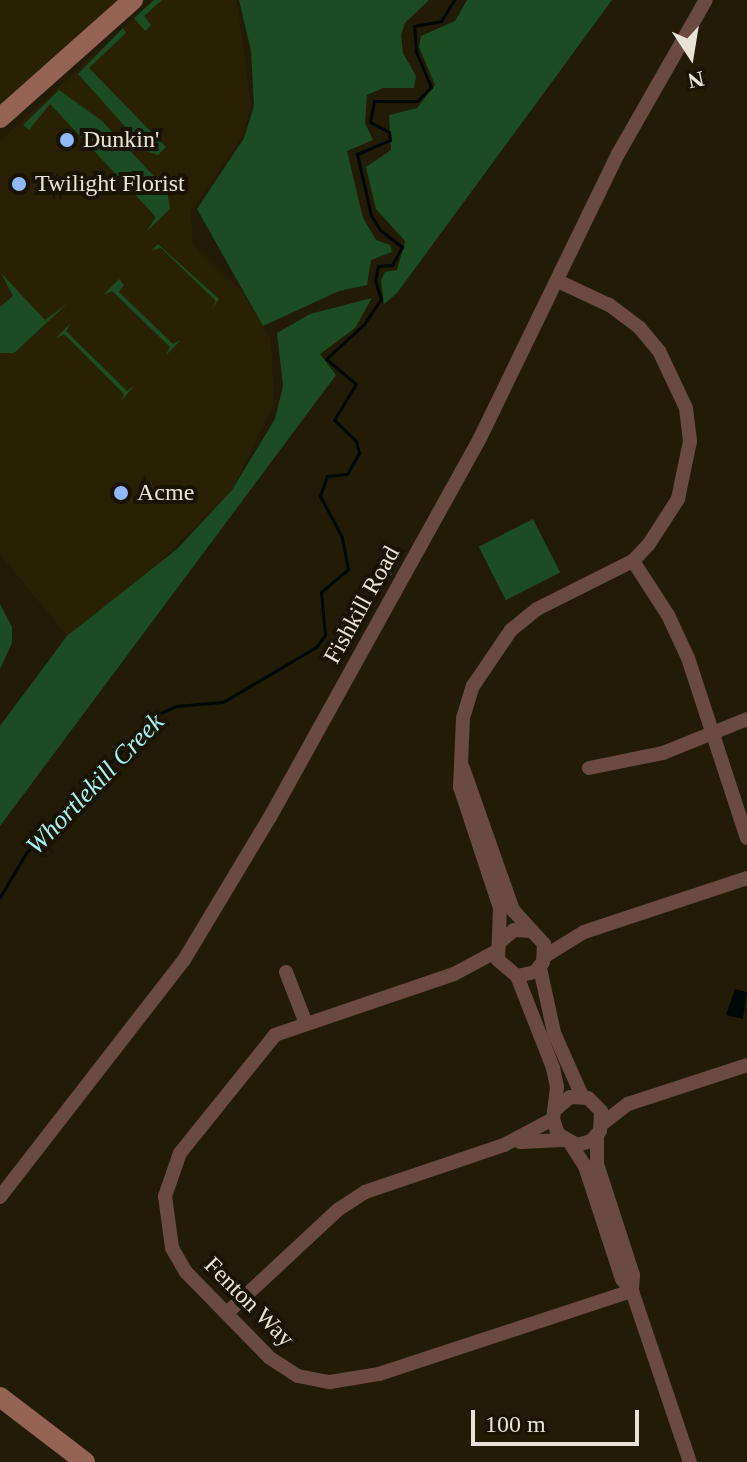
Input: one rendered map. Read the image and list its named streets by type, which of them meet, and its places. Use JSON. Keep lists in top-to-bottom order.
{
  "streets": {
    "street": ["Fishkill Road", "Fenton Way"]
  },
  "water": ["Whortlekill Creek"],
  "places": ["Dunkin'", "Twilight Florist", "Acme"],
  "scale_bar": "100 m",
  "north": "bottom"
}
